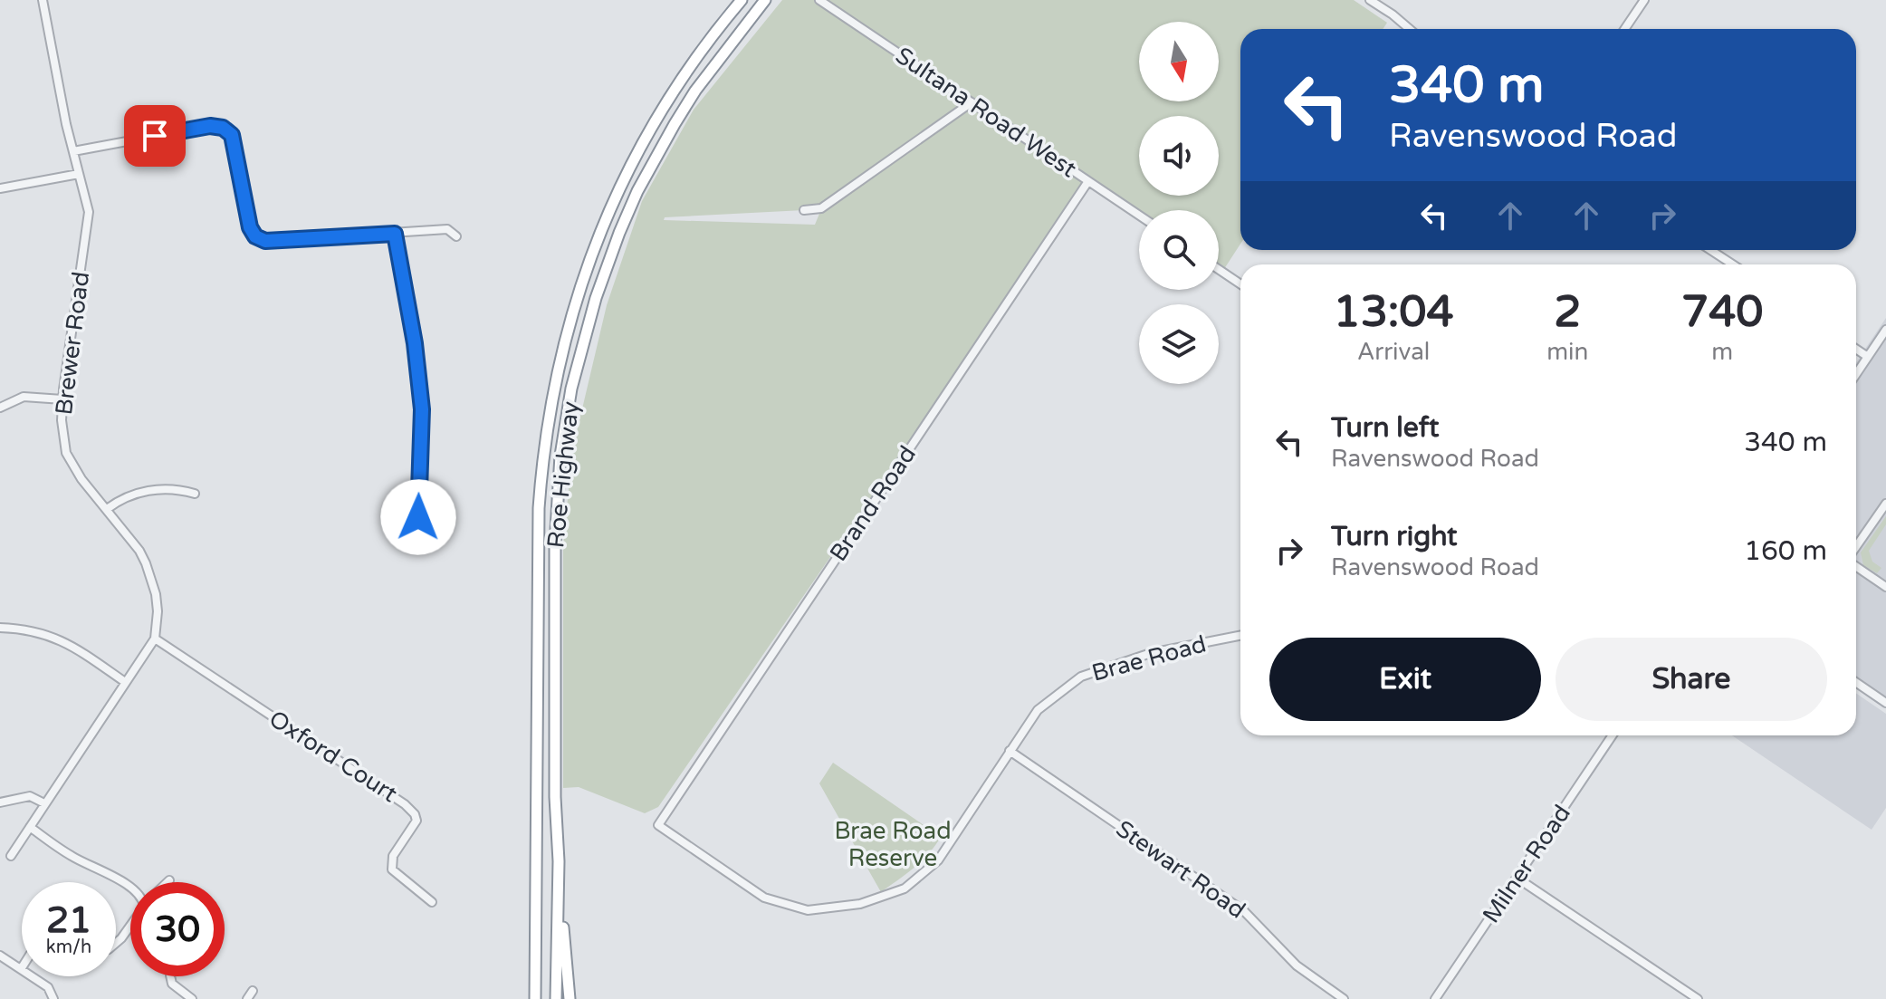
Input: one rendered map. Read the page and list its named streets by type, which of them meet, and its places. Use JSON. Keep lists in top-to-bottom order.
{
  "streets": {
    "highway": ["Roe Highway"],
    "street": [
      "Sultana Road West",
      "Brewer Road",
      "Brand Road",
      "Brae Road",
      "Oxford Court",
      "Milner Road",
      "Stewart Road"
    ]
  },
  "crossings": [
    ["Sultana Road West", "Brand Road"],
    ["Brewer Road", "Oxford Court"],
    ["Brand Road", "Brae Road"],
    ["Brae Road", "Stewart Road"]
  ],
  "parks": ["Brae Road Reserve"],
  "north": "bottom",
  "page": {
    "turn": ["340 m", "Ravenswood Road"],
    "eta": [
      "13:04",
      "Arrival",
      "2",
      "min",
      "740",
      "m"
    ],
    "list": [
      {
        "name": "Turn left",
        "note": "Ravenswood Road",
        "value": "340 m"
      },
      {
        "name": "Turn right",
        "note": "Ravenswood Road",
        "value": "160 m"
      }
    ],
    "buttons": ["Exit", "Share"],
    "speed": "21 km/h",
    "limit": "30"
  }
}
